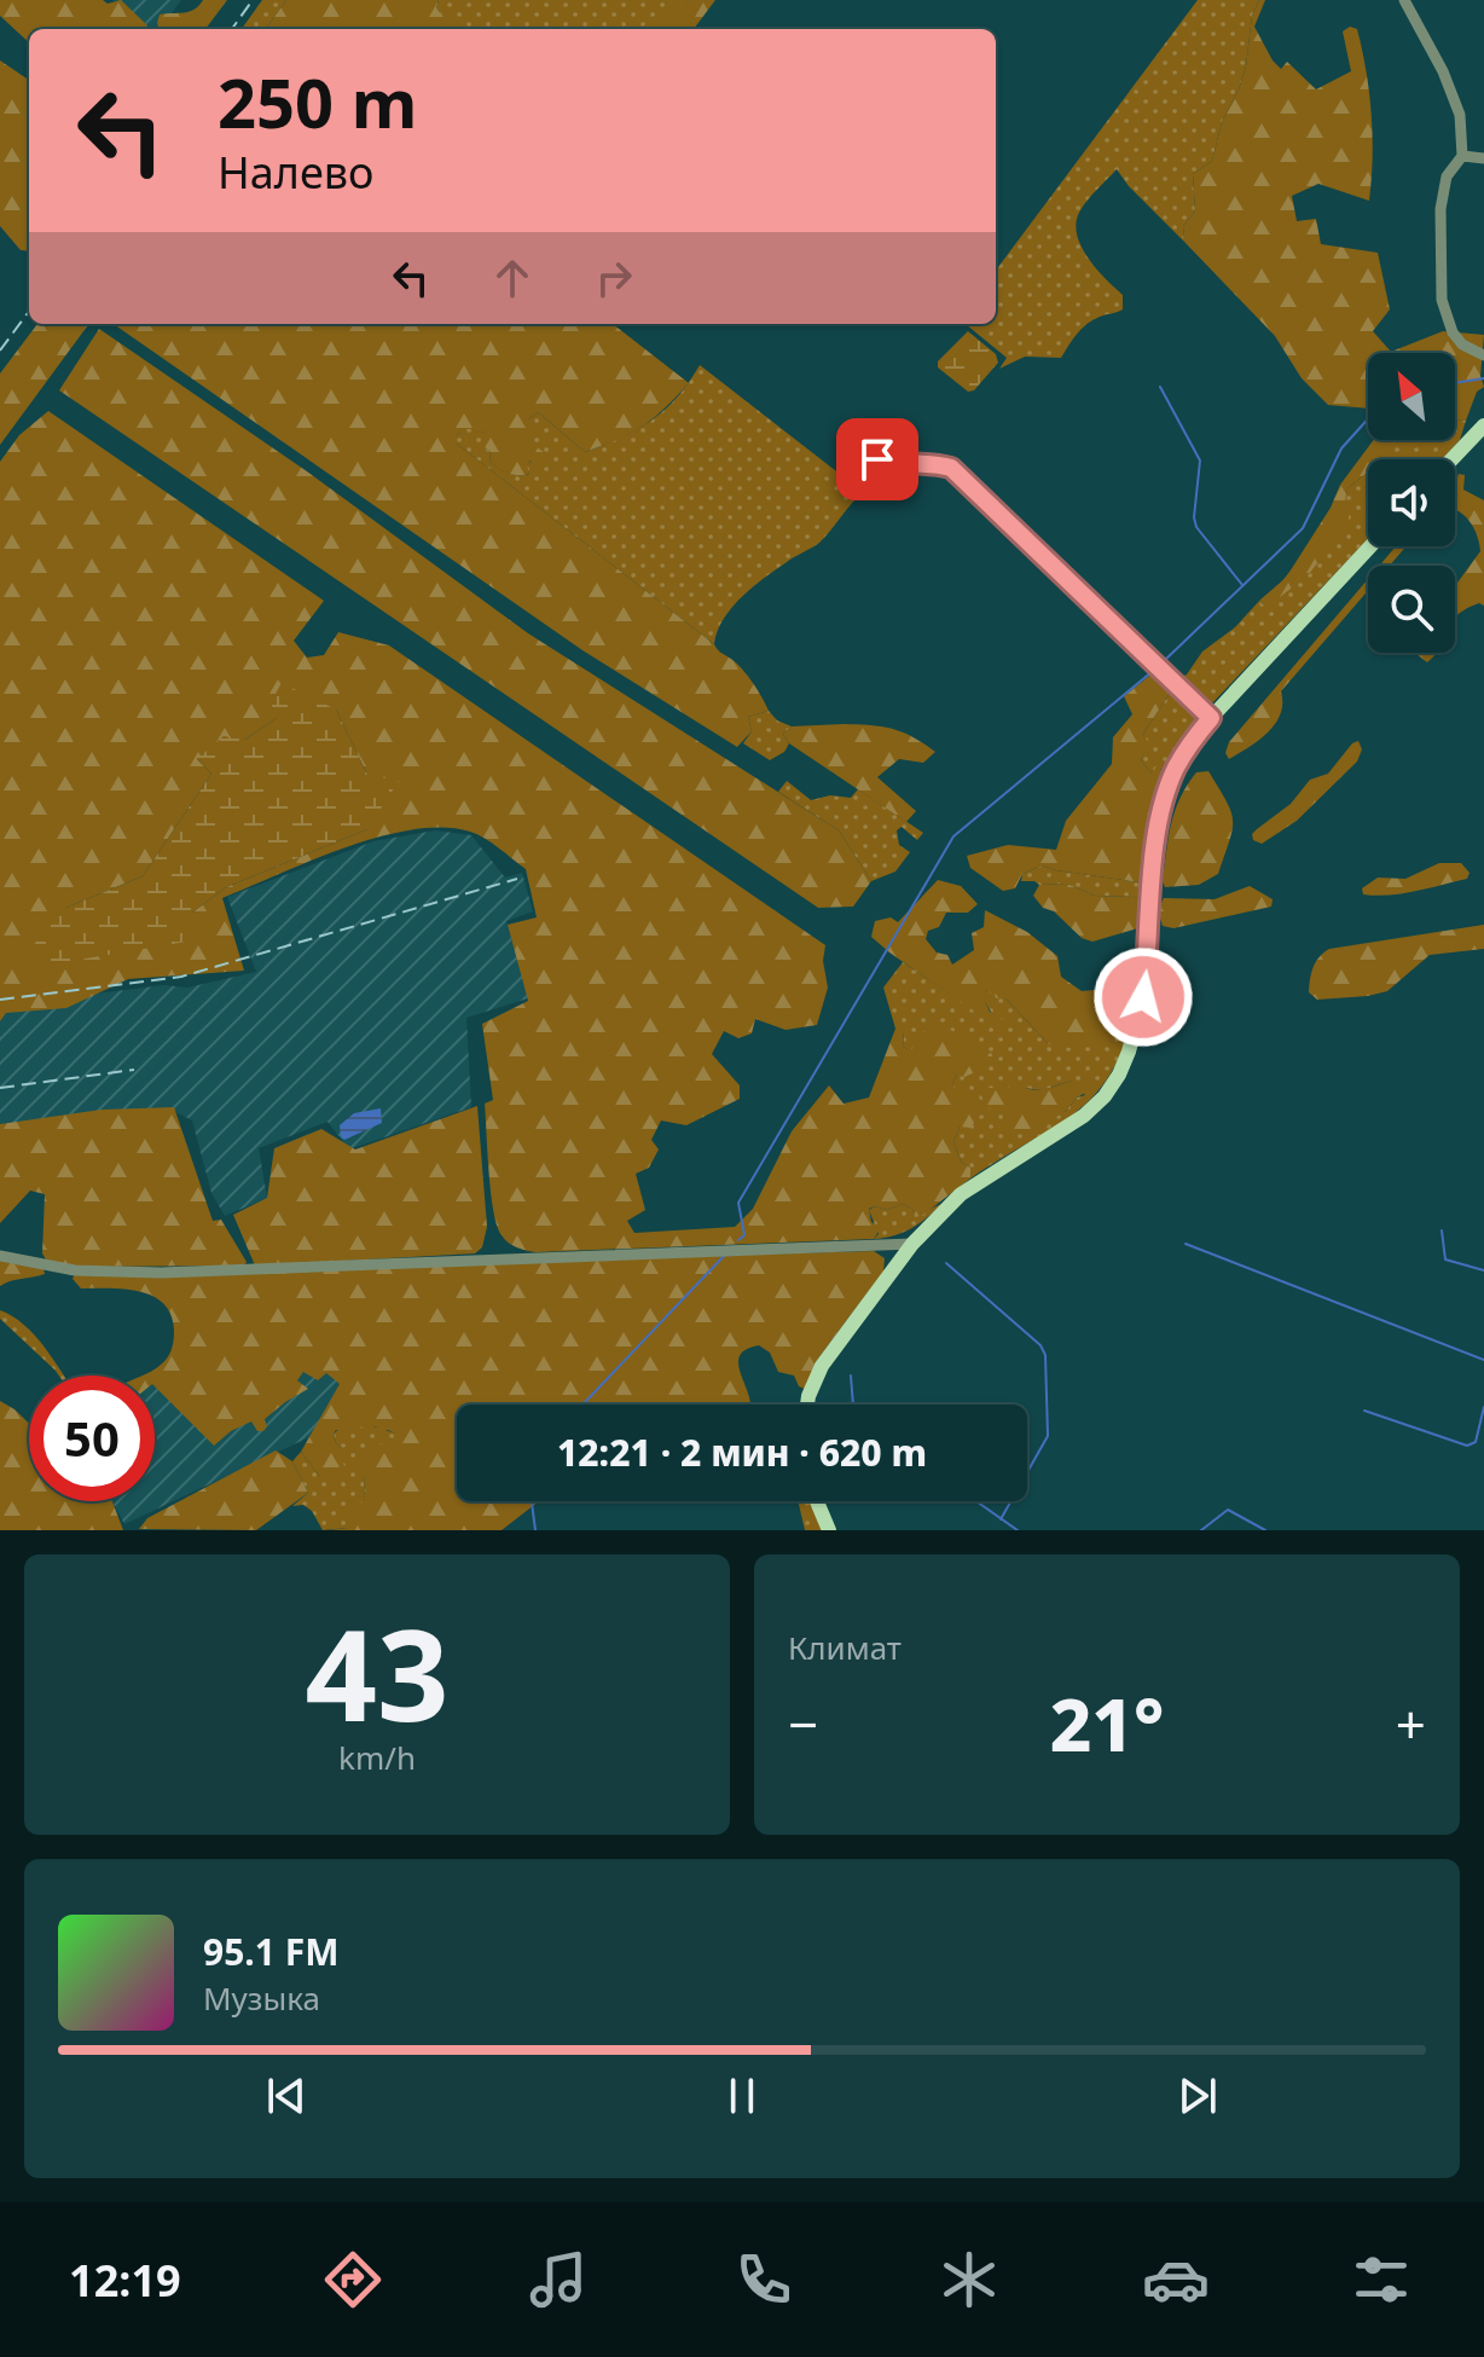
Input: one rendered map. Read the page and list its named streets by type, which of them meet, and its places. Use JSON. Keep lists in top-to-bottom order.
{
  "north": "top left",
  "page": {
    "turn": ["250 m", "Налево"],
    "limit": "50",
    "trip": "12:21 · 2 мин · 620 m",
    "tile": [
      ["43", "km/h"],
      "Климат"
    ],
    "heat": ["−", "21°", "+"],
    "song": ["95.1 FM", "Музыка"],
    "tabs": "12:19"
  }
}
